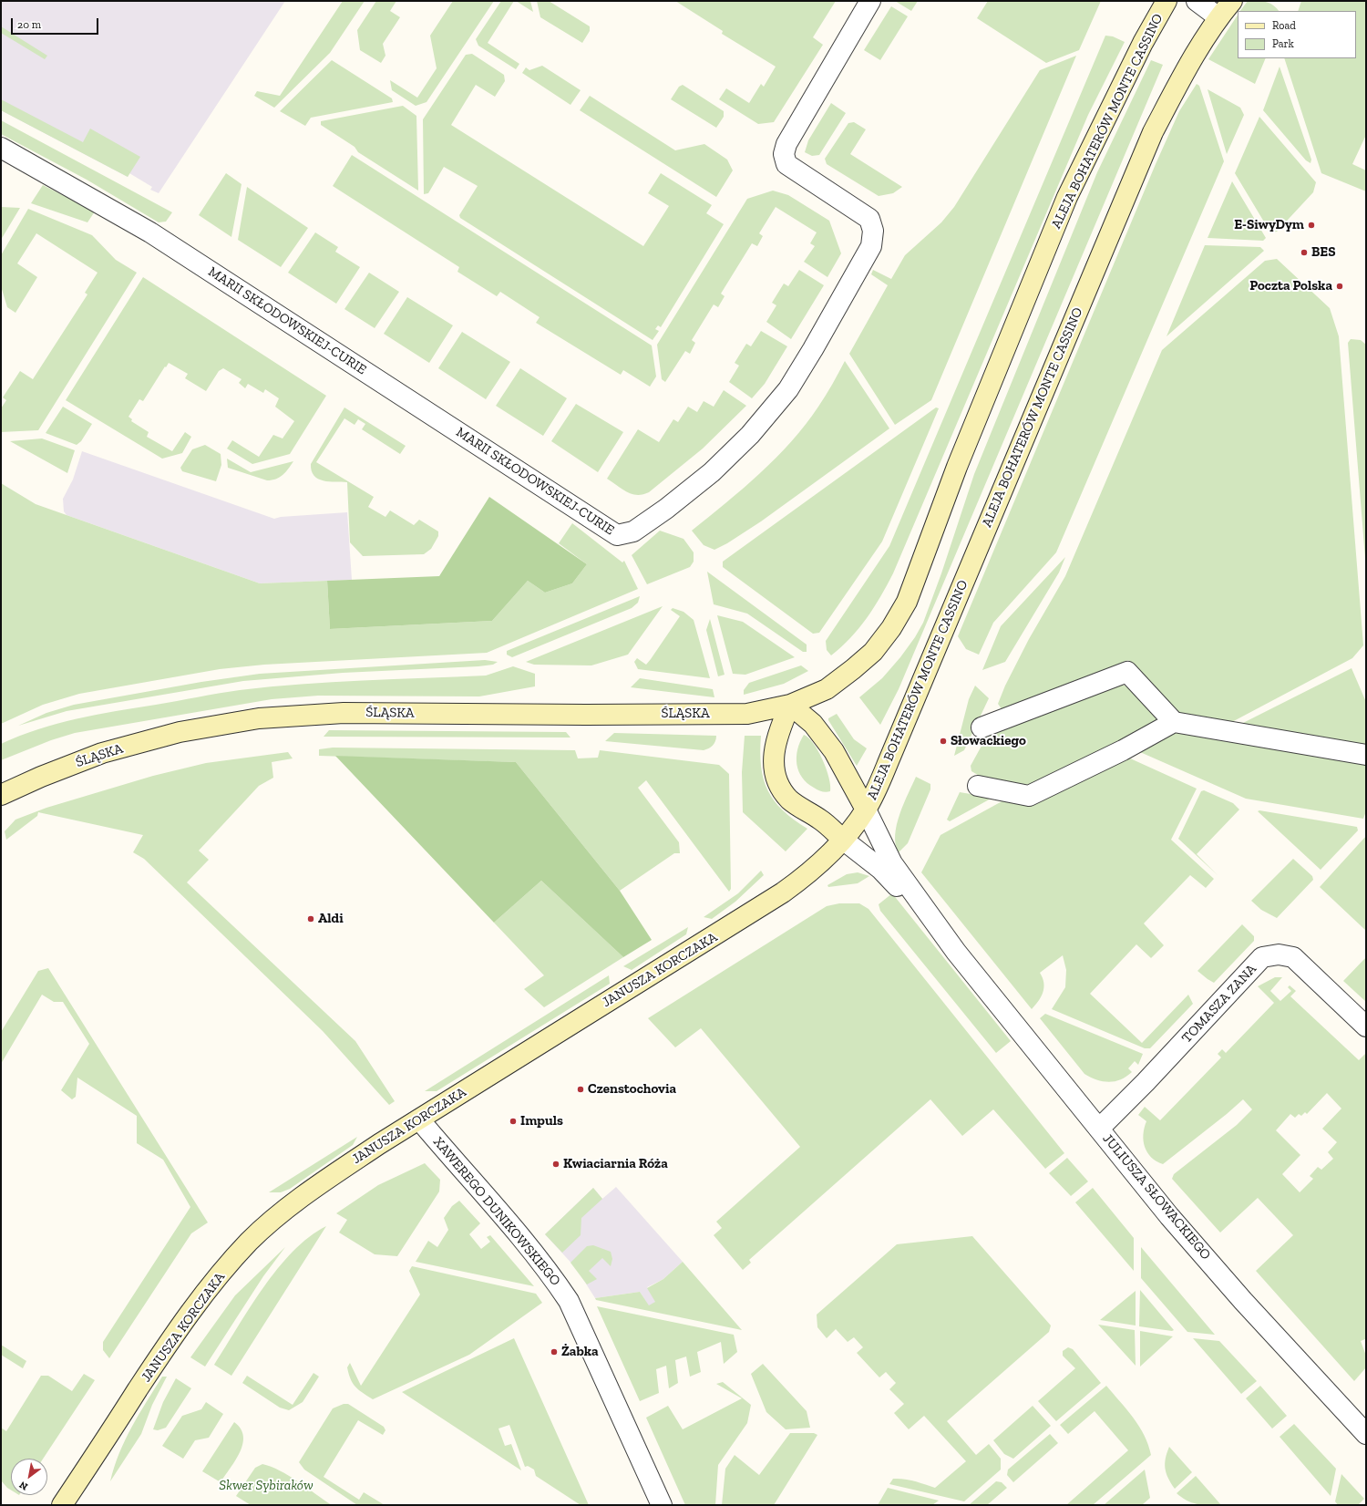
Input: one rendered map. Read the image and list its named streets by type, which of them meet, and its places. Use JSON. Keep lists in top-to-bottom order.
{
  "streets": {
    "street": [
      "ALEJA BOHATERÓW MONTE CASSINO",
      "MARII SKŁODOWSKIEJ-CURIE",
      "ŚLĄSKA",
      "JANUSZA KORCZAKA",
      "TOMASZA ZANA",
      "JULIUSZA SŁOWACKIEGO",
      "XAWEREGO DUNIKOWSKIEGO"
    ]
  },
  "crossings": [
    ["ALEJA BOHATERÓW MONTE CASSINO", "ŚLĄSKA"],
    ["ALEJA BOHATERÓW MONTE CASSINO", "JANUSZA KORCZAKA"],
    ["JANUSZA KORCZAKA", "XAWEREGO DUNIKOWSKIEGO"],
    ["TOMASZA ZANA", "JULIUSZA SŁOWACKIEGO"]
  ],
  "parks": ["Skwer Sybiraków"],
  "places": [
    "E-SiwyDym",
    "BES",
    "Poczta Polska",
    "Słowackiego",
    "Aldi",
    "Czenstochovia",
    "Impuls",
    "Kwiaciarnia Róża",
    "Żabka"
  ],
  "legend": ["Road", "Park"],
  "scale_bar": "20 m",
  "north": "bottom left"
}
